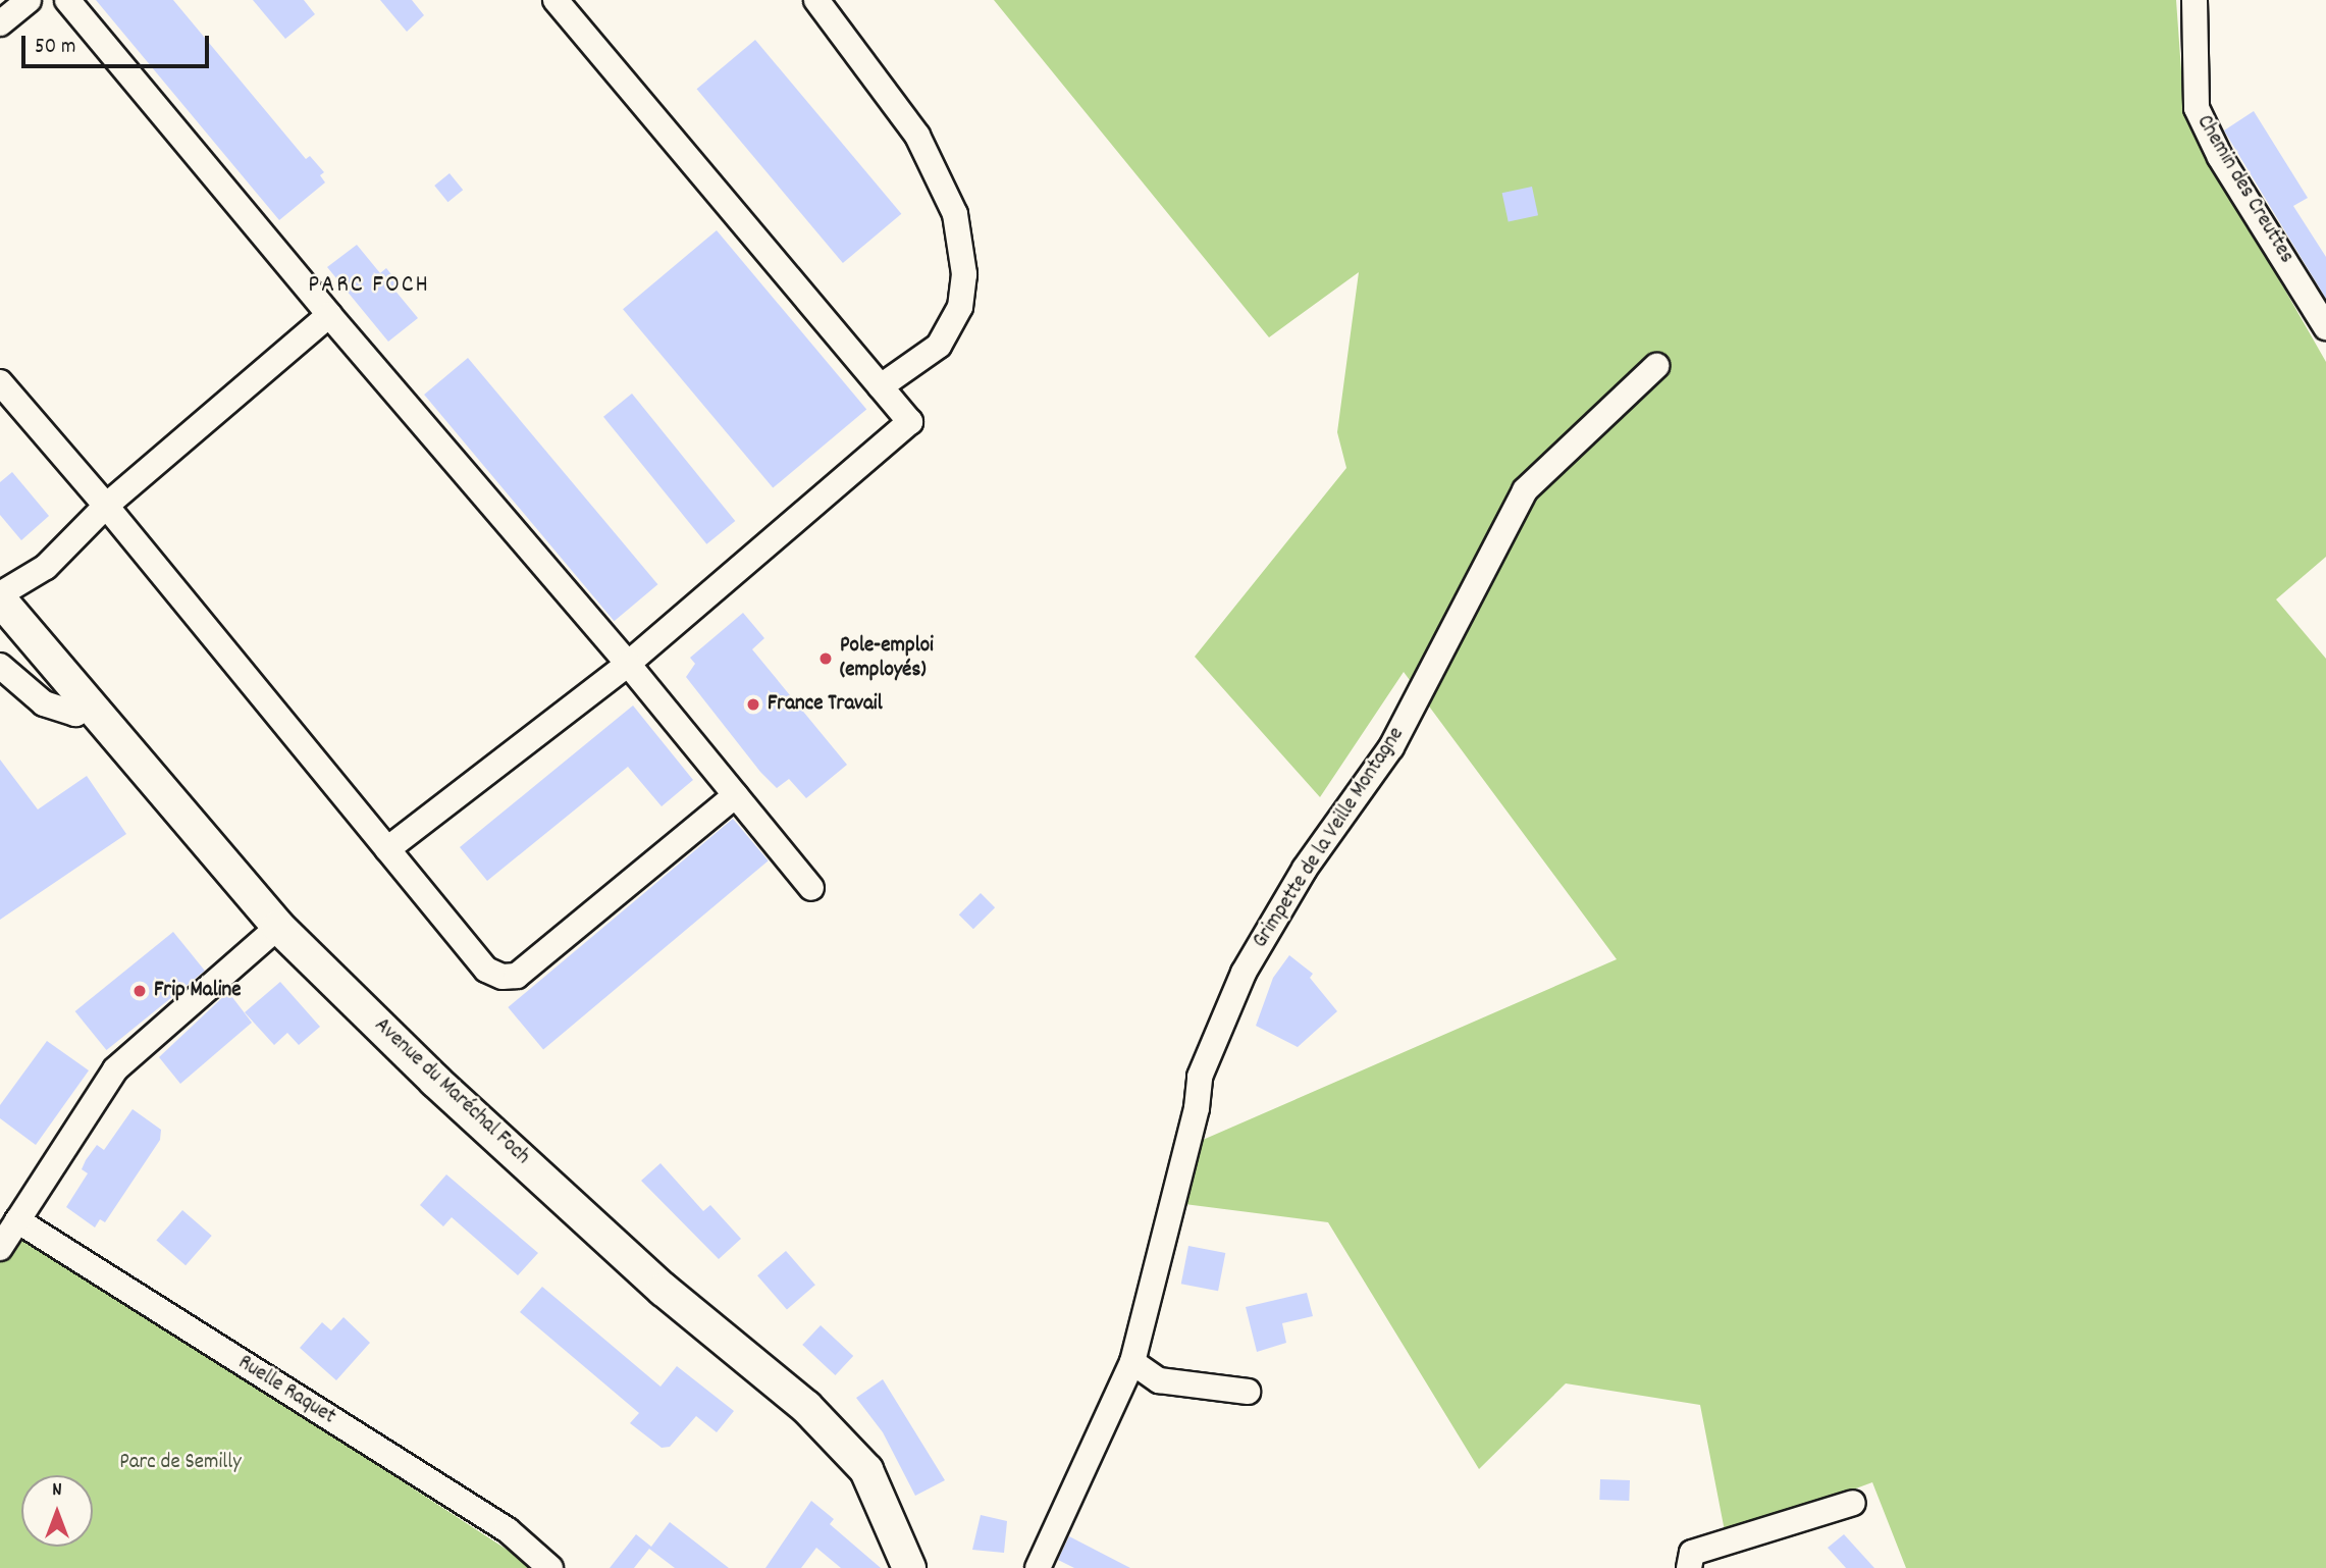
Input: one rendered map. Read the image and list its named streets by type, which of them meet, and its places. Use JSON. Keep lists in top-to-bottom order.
{
  "streets": {
    "main road": ["Avenue du Maréchal Foch"],
    "street": ["Chemin des Creuttes", "Grimpette de la Veille Montagne", "Ruelle Raquet"]
  },
  "districts": ["PARC FOCH"],
  "parks": ["Parc de Semilly"],
  "places": ["Pole-emploi (employés)", "France Travail", "Frip Maline"],
  "scale_bar": "50 m",
  "north": "top"
}
